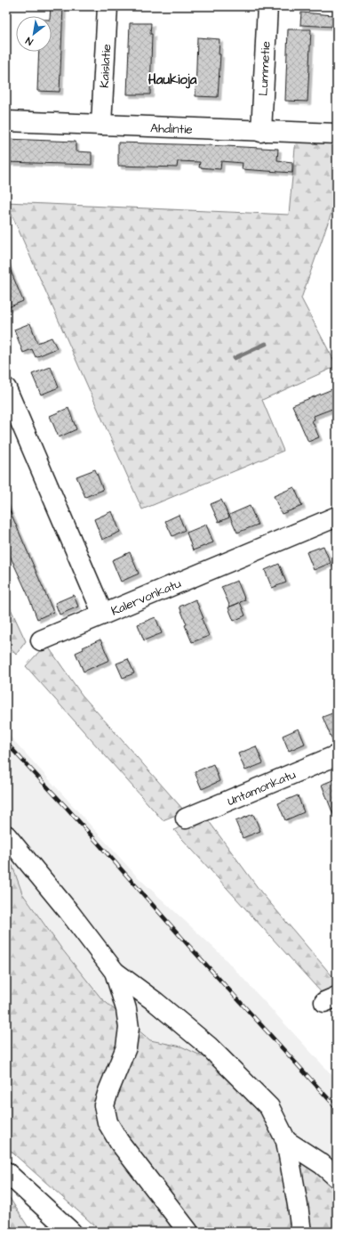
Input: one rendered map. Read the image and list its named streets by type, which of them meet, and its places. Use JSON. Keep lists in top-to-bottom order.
{
  "streets": {
    "street": [
      "Kaislatie",
      "Lummetie",
      "Ahdintie",
      "Kalervonkatu",
      "Untamonkatu"
    ]
  },
  "crossings": [
    ["Kaislatie", "Ahdintie"],
    ["Lummetie", "Ahdintie"]
  ],
  "districts": ["Haukioja"],
  "north": "bottom left"
}
